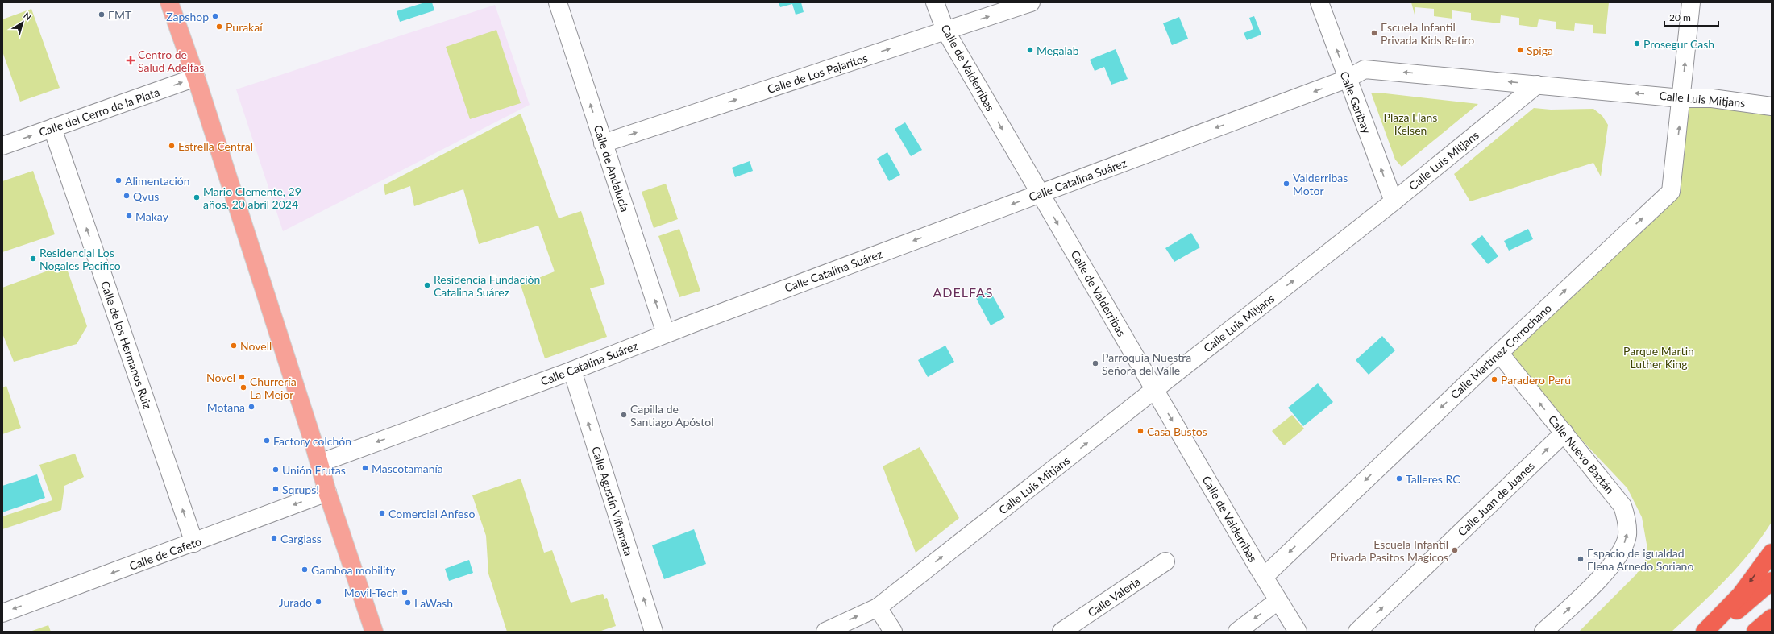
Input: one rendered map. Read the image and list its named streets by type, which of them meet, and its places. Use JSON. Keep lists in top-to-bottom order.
{
  "streets": {
    "street": [
      "Calle de Valderribas",
      "Calle de Los Pajaritos",
      "Calle Luis Mitjans",
      "Calle Garibay",
      "Calle del Cerro de la Plata",
      "Calle de Andalucía",
      "Calle Catalina Suárez",
      "Calle de los Hermanos Ruiz",
      "Calle Martínez Corrochano",
      "Calle Nuevo Baztán",
      "Calle Juan de Juanes",
      "Calle Agustín Viñamata",
      "Calle de Cafeto",
      "Calle Valeria"
    ]
  },
  "crossings": [
    ["Calle de Valderribas", "Calle de Los Pajaritos"],
    ["Calle de Valderribas", "Calle Luis Mitjans"],
    ["Calle de Valderribas", "Calle Catalina Suárez"],
    ["Calle de Valderribas", "Calle Martínez Corrochano"],
    ["Calle de Los Pajaritos", "Calle de Andalucía"],
    ["Calle Luis Mitjans", "Calle Garibay"],
    ["Calle Luis Mitjans", "Calle Catalina Suárez"],
    ["Calle Luis Mitjans", "Calle Martínez Corrochano"],
    ["Calle Garibay", "Calle Catalina Suárez"],
    ["Calle del Cerro de la Plata", "Calle de los Hermanos Ruiz"],
    ["Calle de Andalucía", "Calle Catalina Suárez"],
    ["Calle Catalina Suárez", "Calle Agustín Viñamata"],
    ["Calle de los Hermanos Ruiz", "Calle de Cafeto"],
    ["Calle Martínez Corrochano", "Calle Nuevo Baztán"],
    ["Calle Nuevo Baztán", "Calle Juan de Juanes"]
  ],
  "one_way": [
    "Calle de Valderribas",
    "Calle de Los Pajaritos",
    "Calle Garibay",
    "Calle del Cerro de la Plata",
    "Calle de Andalucía",
    "Calle Catalina Suárez",
    "Calle de los Hermanos Ruiz",
    "Calle Juan de Juanes",
    "Calle Agustín Viñamata",
    "Calle de Cafeto"
  ],
  "districts": ["ADELFAS"],
  "parks": ["Plaza Hans Kelsen", "Parque Martin Luther King"],
  "places": {
    "other": [
      "EMT",
      "Zapshop",
      "Purakaí",
      "Escuela Infantil Privada Kids Retiro",
      "Prosegur Cash",
      "Megalab",
      "Spiga",
      "Estrella Central",
      "Alimentación",
      "Valderribas Motor",
      "Qvus",
      "Mario Clemente, 29 años. 20 abril 2024",
      "Makay",
      "Residencial Los Nogales Pacifico",
      "Residencia Fundación Catalina Suárez",
      "Novell",
      "Parroquia Nuestra Señora del Valle",
      "Novel",
      "Paradero Perú",
      "Churrería La Mejor",
      "Motana",
      "Capilla de Santiago Apóstol",
      "Casa Bustos",
      "Factory colchón",
      "Mascotamanía",
      "Unión Frutas",
      "Talleres RC",
      "Sqrups!",
      "Comercial Anfeso",
      "Carglass",
      "Escuela Infantil Privada Pasitos Magicos",
      "Espacio de igualdad Elena Arnedo Soriano",
      "Gamboa mobility",
      "Movil-Tech",
      "Jurado",
      "LaWash"
    ],
    "health": ["Centro de Salud Adelfas"]
  },
  "scale_bar": "20 m",
  "north": "top right"
}
